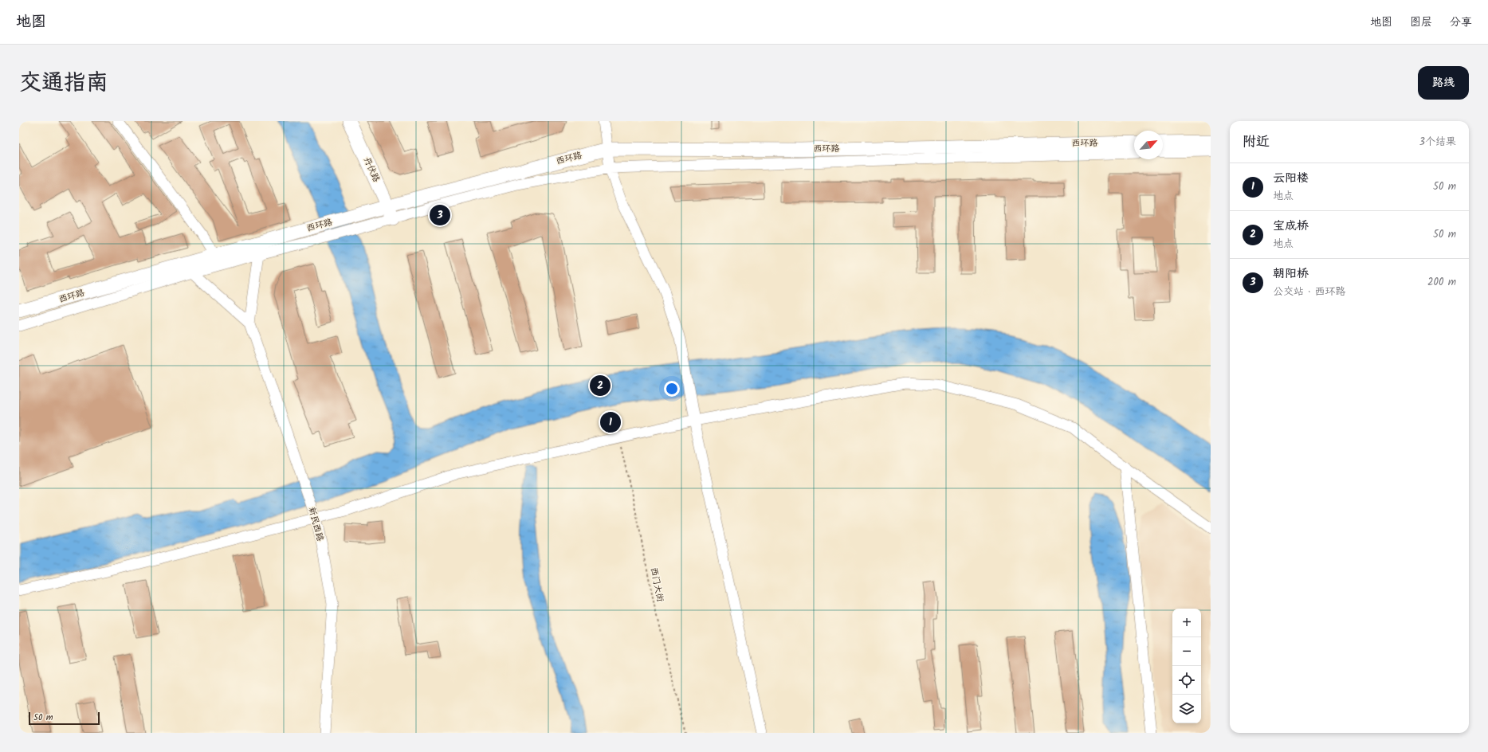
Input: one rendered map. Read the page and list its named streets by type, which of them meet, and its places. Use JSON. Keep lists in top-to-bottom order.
{
  "streets": {
    "main road": ["西环路", "丹伏路"],
    "street": ["新民西路"],
    "path": ["西门大街"]
  },
  "crossings": [
    ["西环路", "丹伏路"],
    ["西环路", "新民西路"]
  ],
  "scale_bar": "50 m",
  "north": "top right",
  "page": {
    "header": "地图",
    "nav": ["地图", "图层", "分享"],
    "title": "交通指南",
    "buttons": "路线",
    "heading": ["附近", "3个结果"],
    "list": [
      {
        "mark": "1",
        "name": "云阳楼",
        "note": "地点",
        "value": "50 m"
      },
      {
        "mark": "2",
        "name": "宝成桥",
        "note": "地点",
        "value": "50 m"
      },
      {
        "mark": "3",
        "name": "朝阳桥",
        "note": "公交站 · 西环路",
        "value": "200 m"
      }
    ],
    "pins": ["3", "2", "1"],
    "map_buttons": ["+", "−"],
    "scale": "50 m"
  }
}
